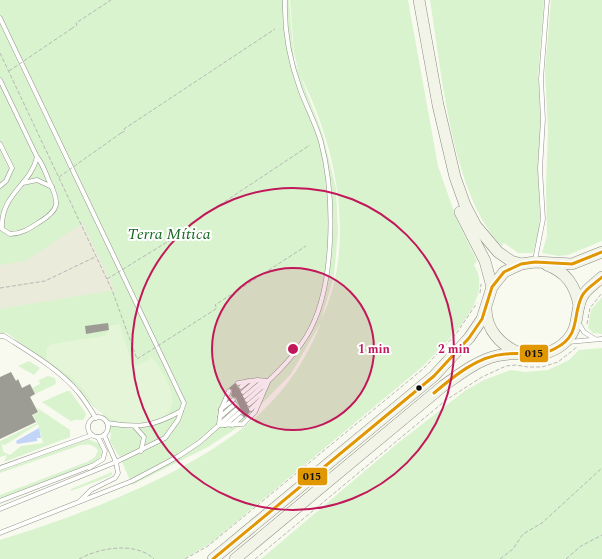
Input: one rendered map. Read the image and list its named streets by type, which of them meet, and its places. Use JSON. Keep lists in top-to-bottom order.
{
  "parks": ["Terra Mítica"],
  "lines": ["transit line 015"],
  "rings": ["1 min", "2 min"]
}
